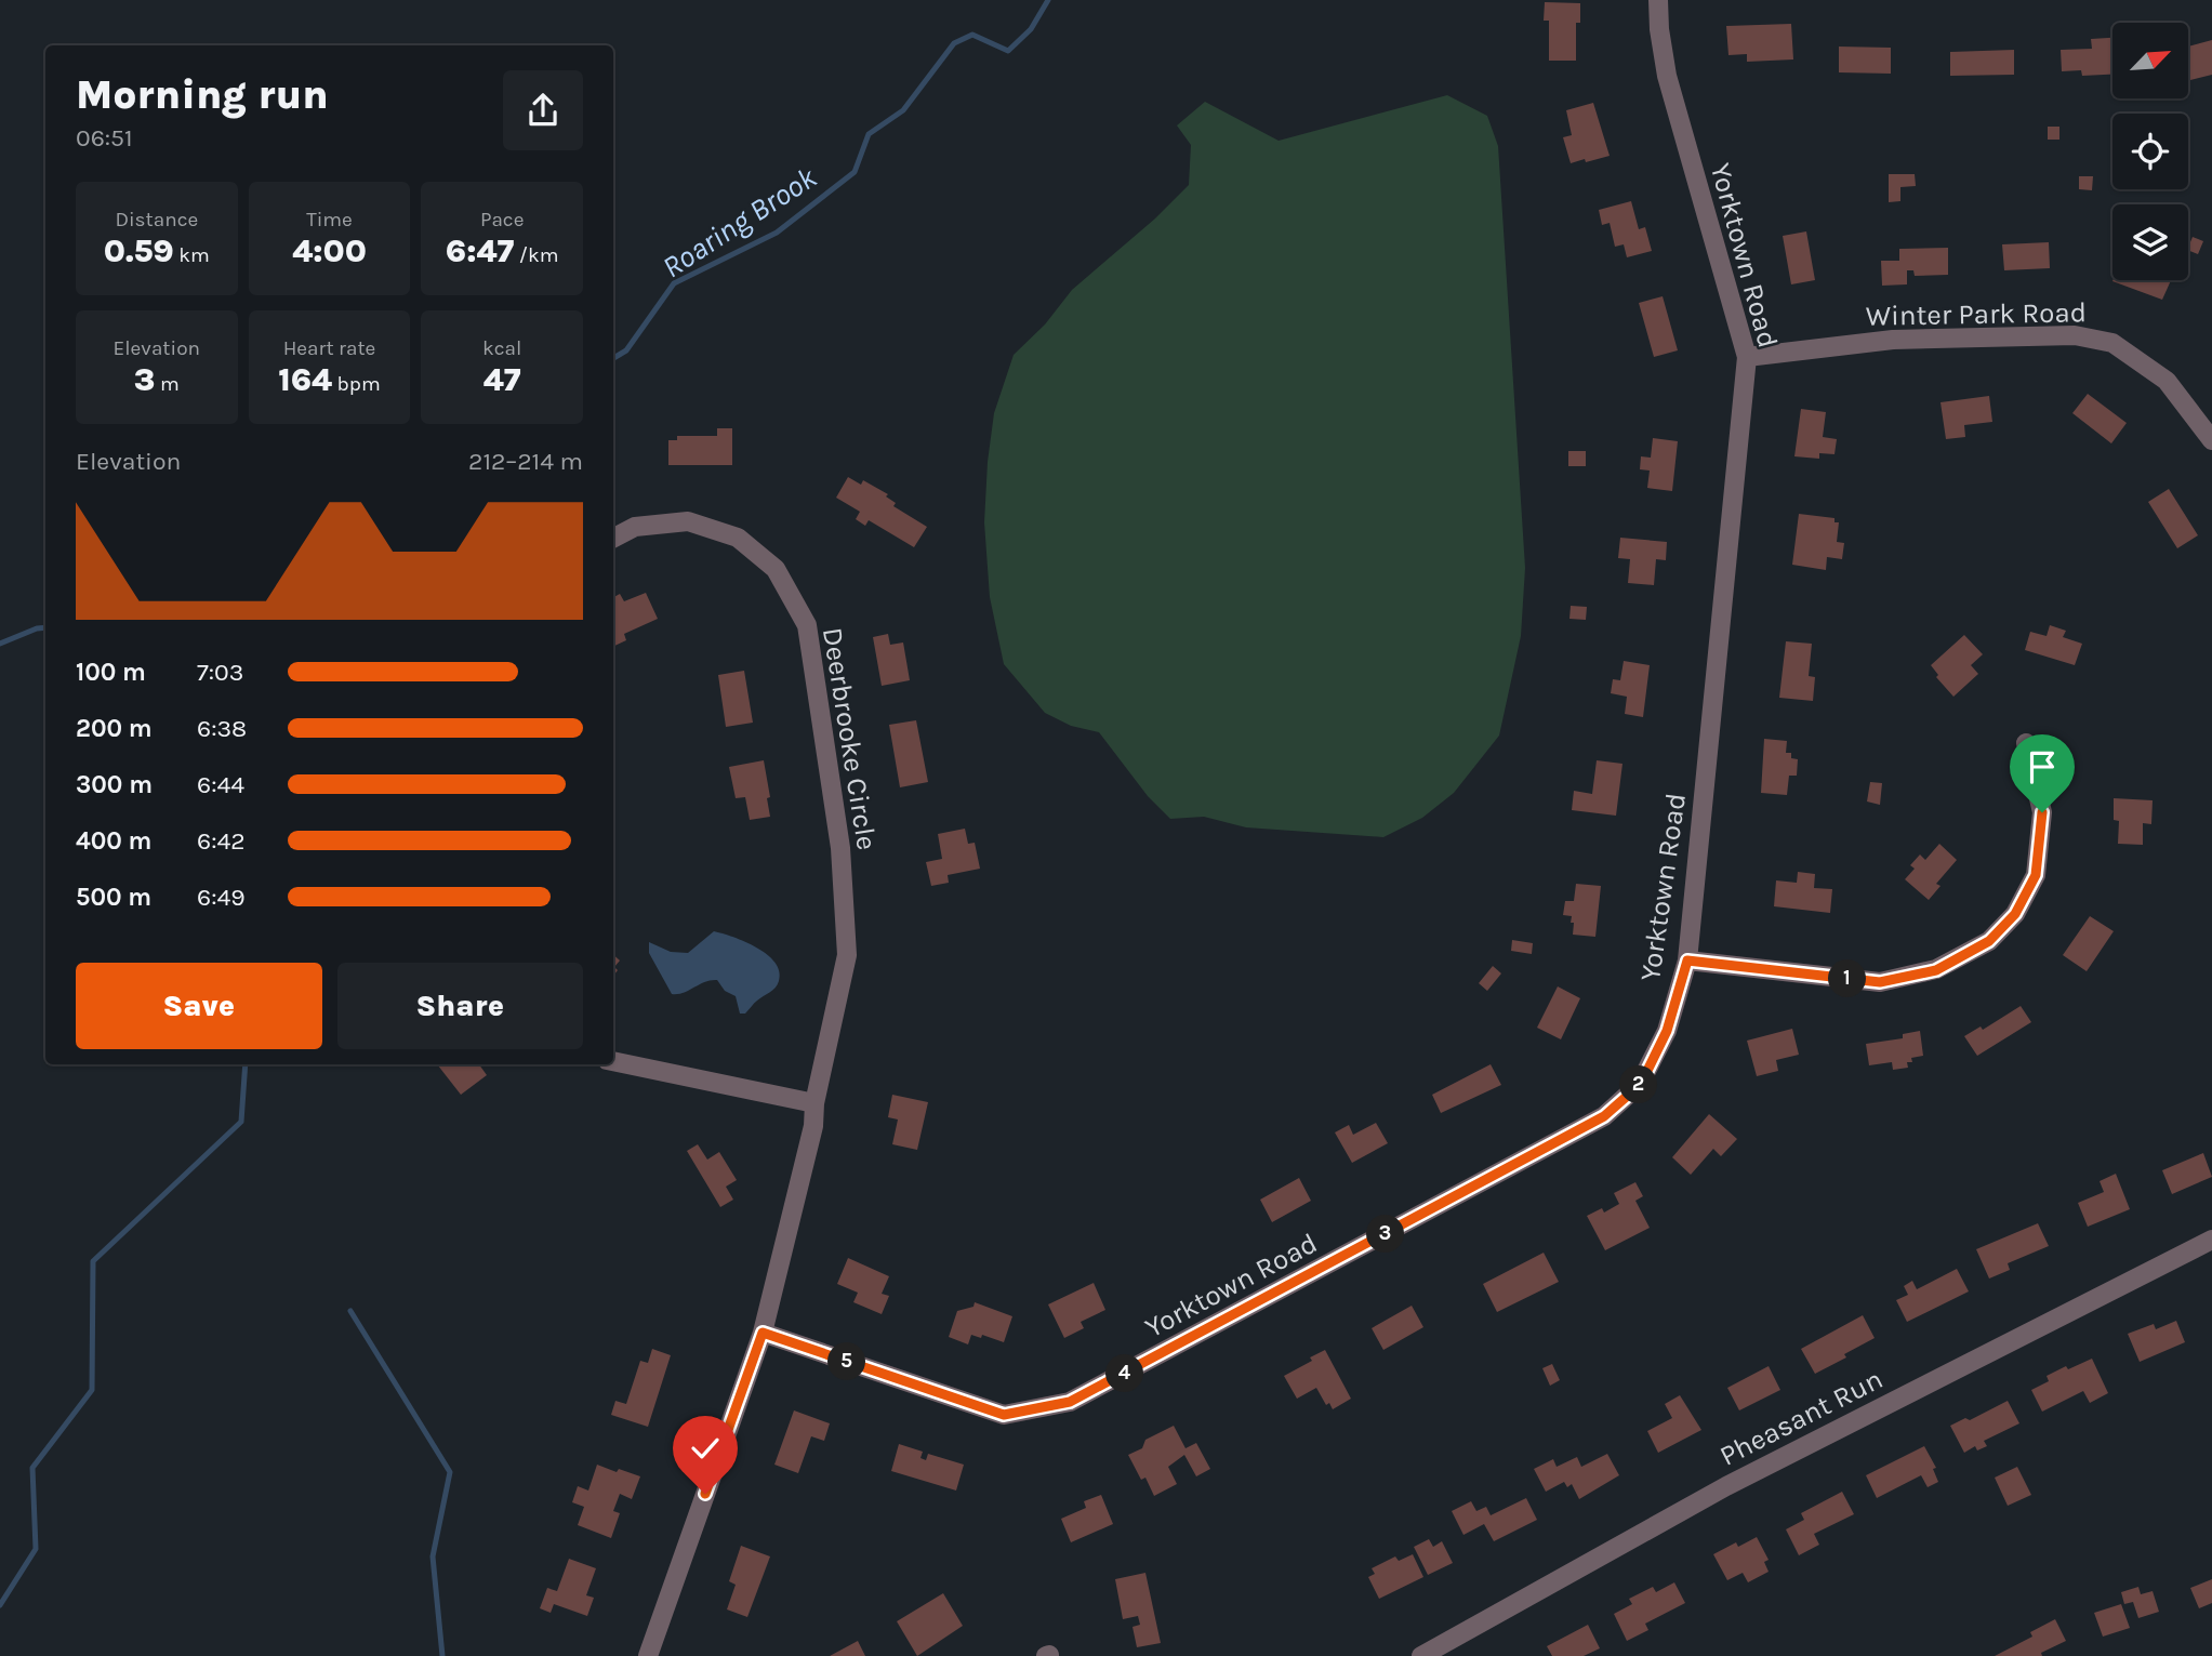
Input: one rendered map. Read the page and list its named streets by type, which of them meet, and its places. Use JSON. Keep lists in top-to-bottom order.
{
  "streets": {
    "street": [
      "Yorktown Road",
      "Winter Park Road",
      "Deerbrooke Circle",
      "Pheasant Run"
    ]
  },
  "crossings": [
    ["Yorktown Road", "Winter Park Road"],
    ["Yorktown Road", "Deerbrooke Circle"]
  ],
  "water": ["Roaring Brook"],
  "north": "top right",
  "page": {
    "heading": ["Morning run", "06:51"],
    "stats": [
      ["Distance", "0.59 km"],
      ["Time", "4:00"],
      ["Pace", "6:47 /km"],
      ["Elevation", "3 m"],
      ["Heart rate", "164 bpm"],
      ["kcal", "47"]
    ],
    "chart": ["Elevation", "212–214 m"],
    "list": [
      {
        "name": "100 m",
        "note": "7:03"
      },
      {
        "name": "200 m",
        "note": "6:38"
      },
      {
        "name": "300 m",
        "note": "6:44"
      },
      {
        "name": "400 m",
        "note": "6:42"
      },
      {
        "name": "500 m",
        "note": "6:49"
      }
    ],
    "buttons": ["Save", "Share"],
    "pins": [
      "1",
      "2",
      "3",
      "5",
      "4"
    ]
  }
}
